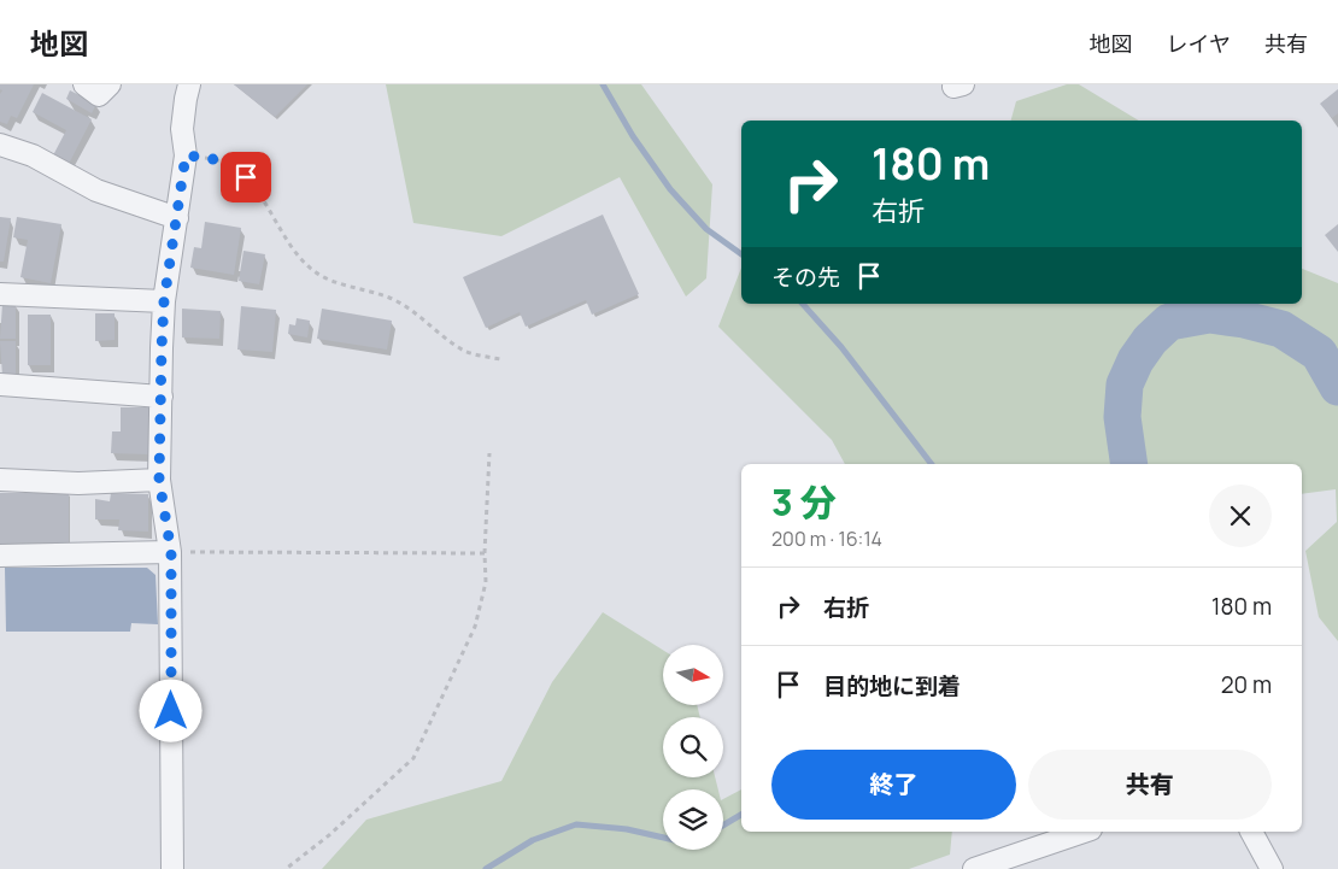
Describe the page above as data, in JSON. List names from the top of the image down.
{
  "north": "right",
  "page": {
    "header": "地図",
    "nav": ["地図", "レイヤ", "共有"],
    "turn": ["180 m", "右折"],
    "then": "その先",
    "heading": ["3 分", "200 m · 16:14"],
    "list": [
      {
        "name": "右折",
        "value": "180 m"
      },
      {
        "name": "目的地に到着",
        "value": "20 m"
      }
    ],
    "buttons": ["終了", "共有"]
  }
}
